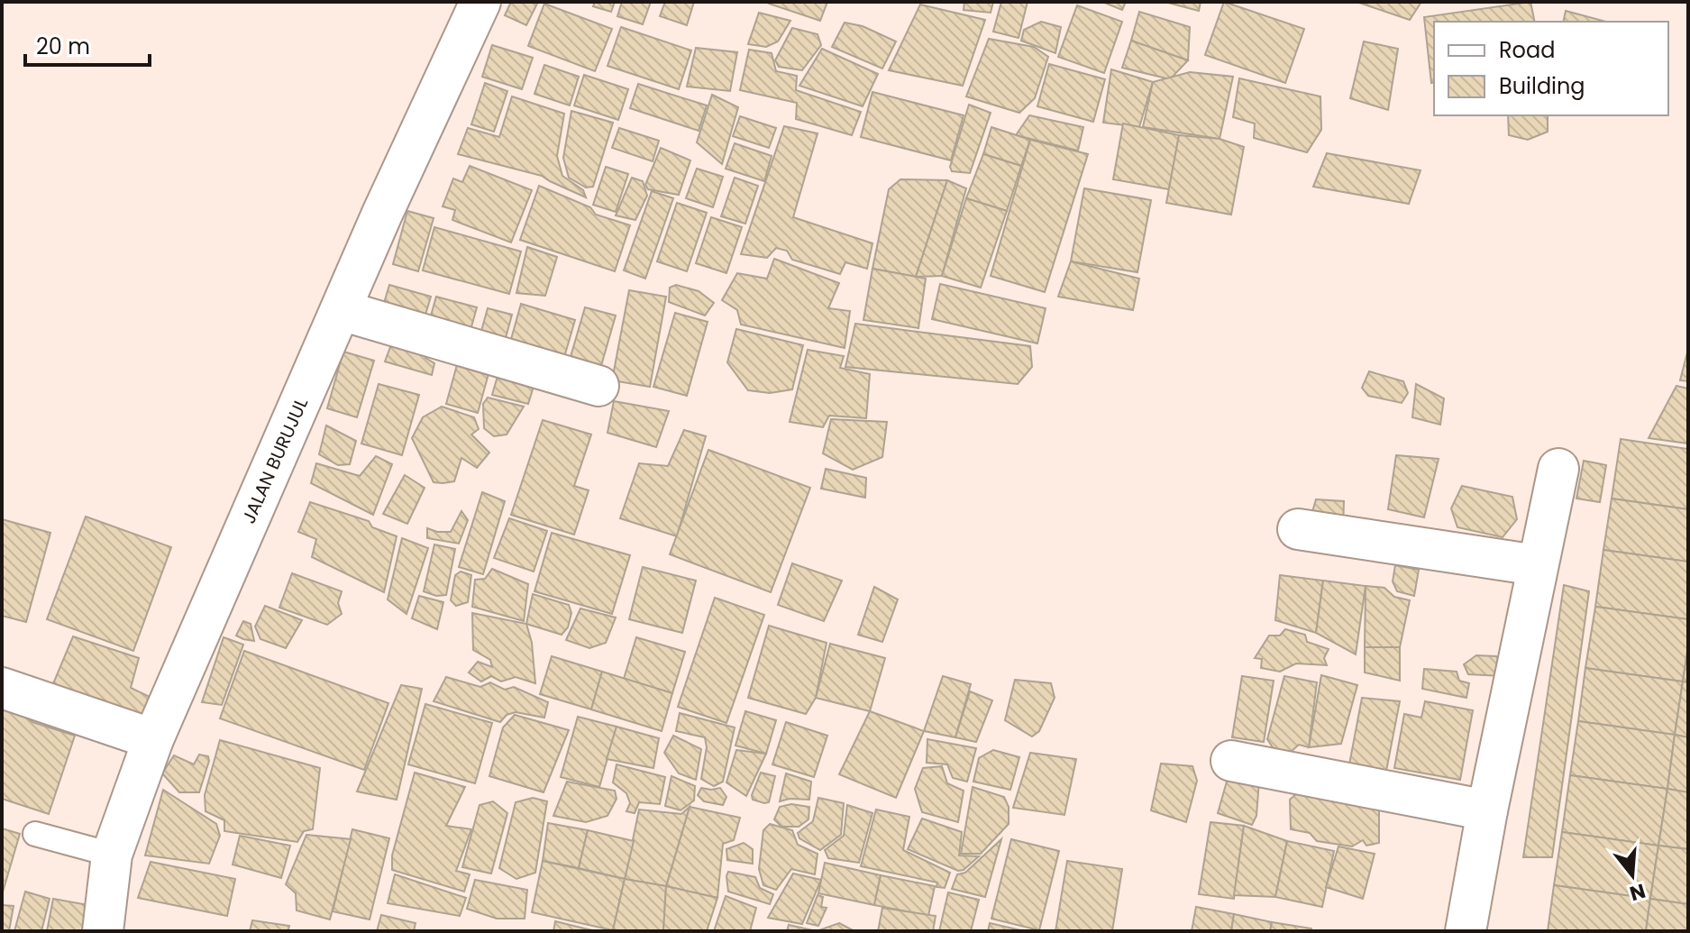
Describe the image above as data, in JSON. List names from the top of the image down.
{
  "streets": {
    "street": ["JALAN BURUJUL"]
  },
  "legend": ["Road", "Building"],
  "scale_bar": "20 m",
  "north": "bottom"
}
